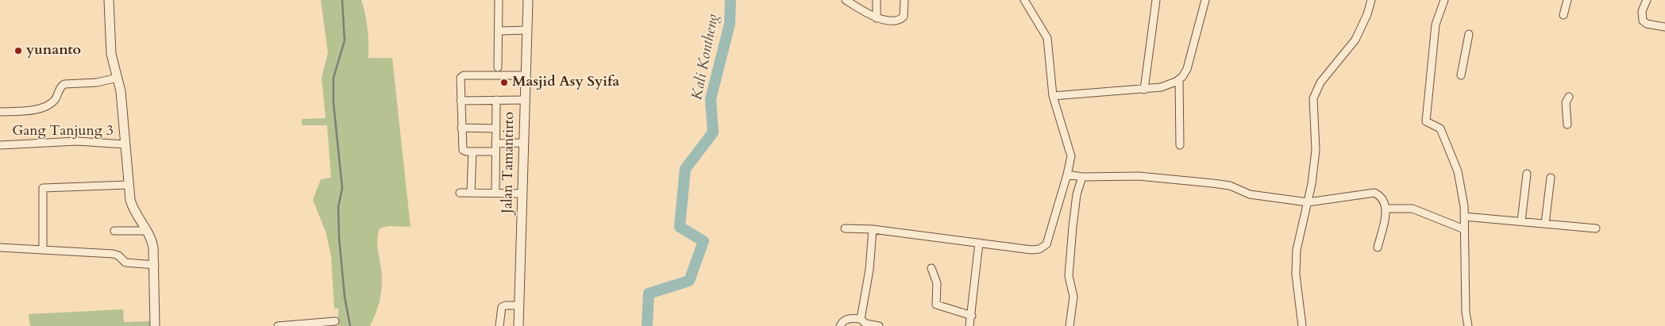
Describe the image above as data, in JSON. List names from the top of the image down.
{
  "streets": {
    "street": ["Gang Tanjung 3", "Jalan Tamantirto"]
  },
  "water": ["Kali Kontheng"],
  "places": ["yunanto", "Masjid Asy Syifa"]
}
